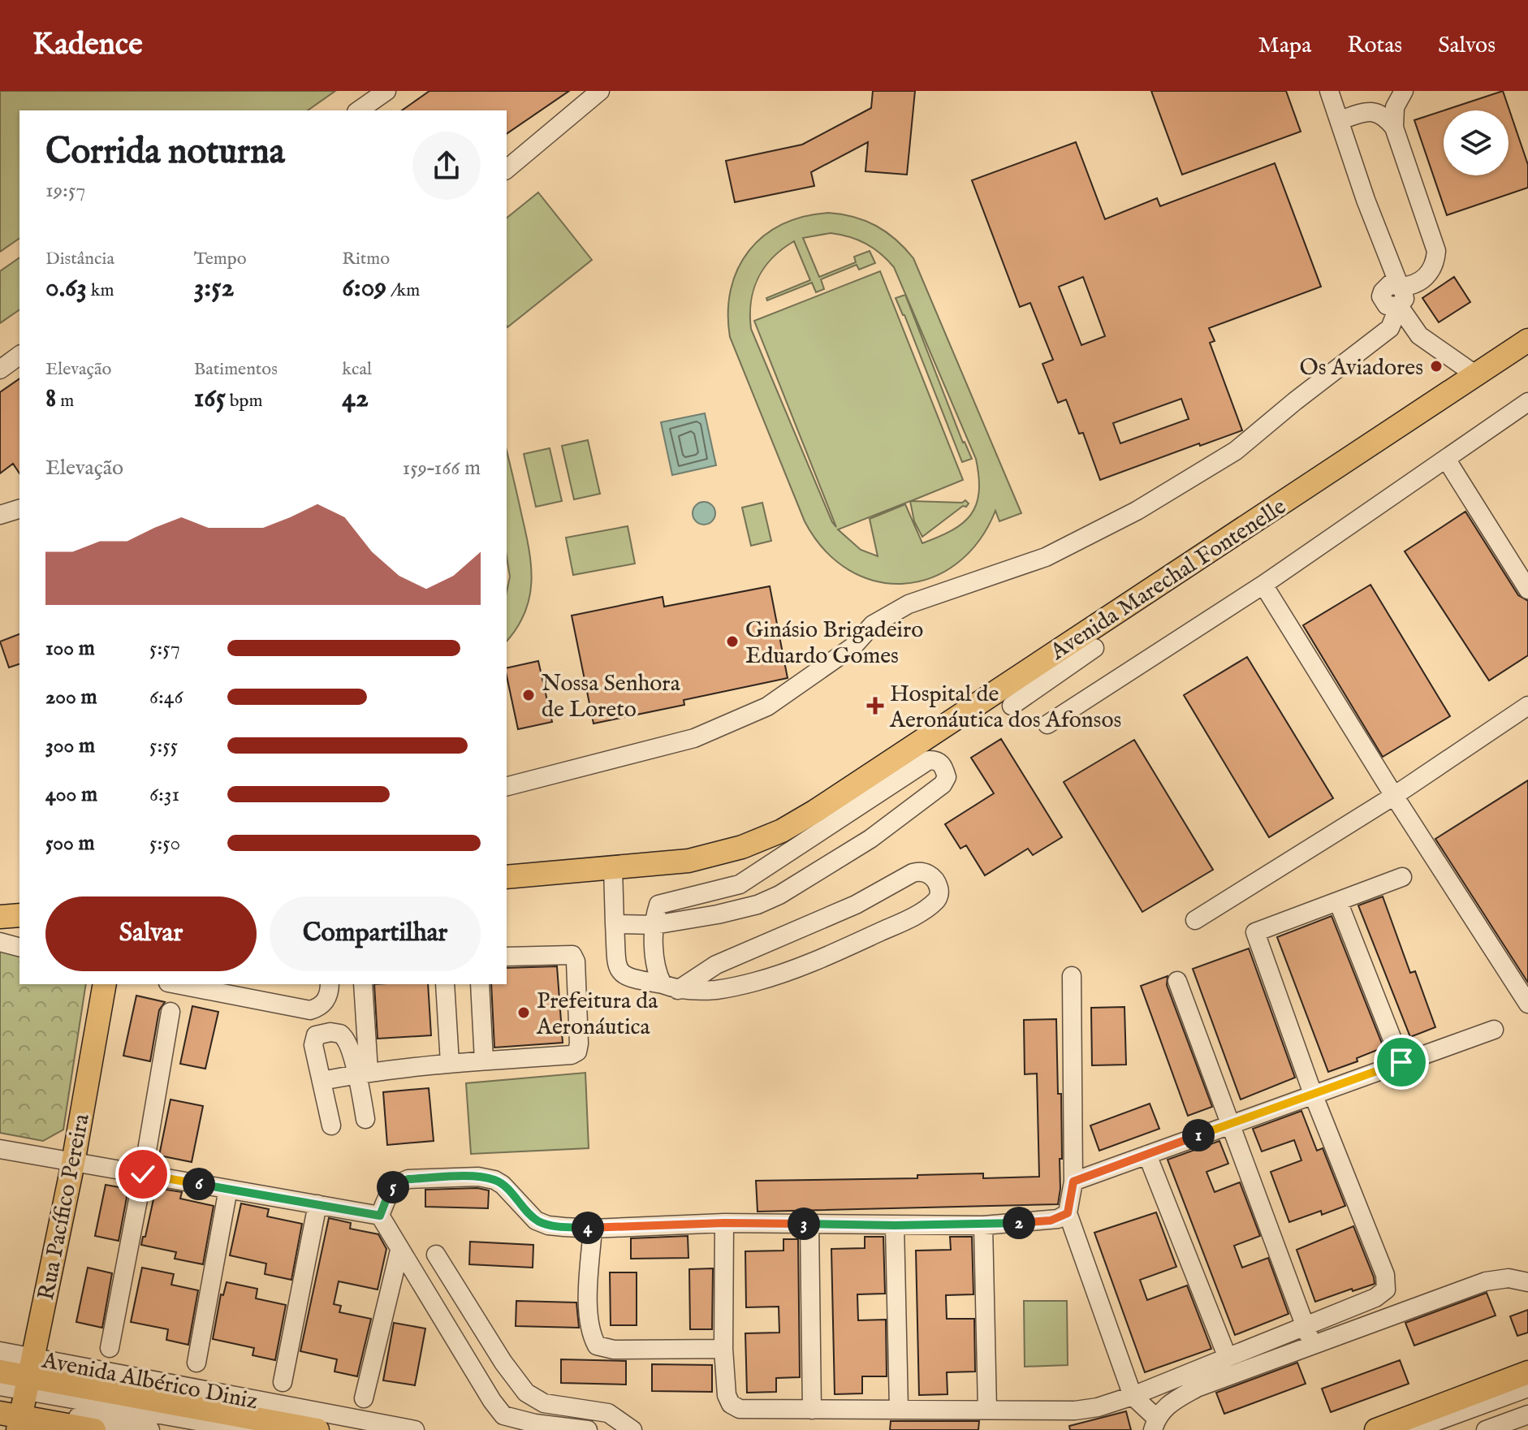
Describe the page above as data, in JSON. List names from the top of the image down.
{
  "streets": {
    "main road": ["Avenida Marechal Fontenelle", "Rua Pacífico Pereira", "Avenida Albérico Diniz"]
  },
  "crossings": [
    ["Rua Pacífico Pereira", "Avenida Albérico Diniz"]
  ],
  "places": {
    "other": [
      "Os Aviadores",
      "Ginásio Brigadeiro Eduardo Gomes",
      "Nossa Senhora de Loreto",
      "Prefeitura da Aeronáutica"
    ],
    "health": ["Hospital de Aeronáutica dos Afonsos"]
  },
  "page": {
    "header": "Kadence",
    "nav": ["Mapa", "Rotas", "Salvos"],
    "heading": ["Corrida noturna", "19:57"],
    "stats": [
      ["Distância", "0.63 km"],
      ["Tempo", "3:52"],
      ["Ritmo", "6:09 /km"],
      ["Elevação", "8 m"],
      ["Batimentos", "165 bpm"],
      ["kcal", "42"]
    ],
    "chart": ["Elevação", "159–166 m"],
    "list": [
      {
        "name": "100 m",
        "note": "5:57"
      },
      {
        "name": "200 m",
        "note": "6:46"
      },
      {
        "name": "300 m",
        "note": "5:55"
      },
      {
        "name": "400 m",
        "note": "6:31"
      },
      {
        "name": "500 m",
        "note": "5:50"
      }
    ],
    "buttons": ["Salvar", "Compartilhar"],
    "pins": [
      "1",
      "6",
      "5",
      "2",
      "3",
      "4"
    ]
  }
}
